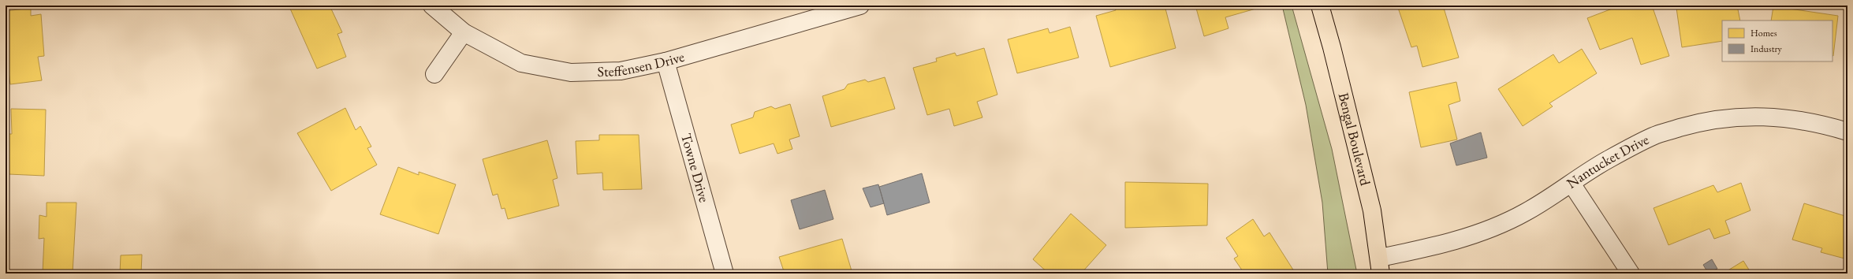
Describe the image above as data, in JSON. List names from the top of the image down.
{
  "streets": {
    "main road": ["Bengal Boulevard"],
    "street": ["Steffensen Drive", "Nantucket Drive", "Towne Drive"]
  },
  "crossings": [
    ["Steffensen Drive", "Towne Drive"],
    ["Bengal Boulevard", "Nantucket Drive"]
  ],
  "legend": ["Homes", "Industry"]
}
